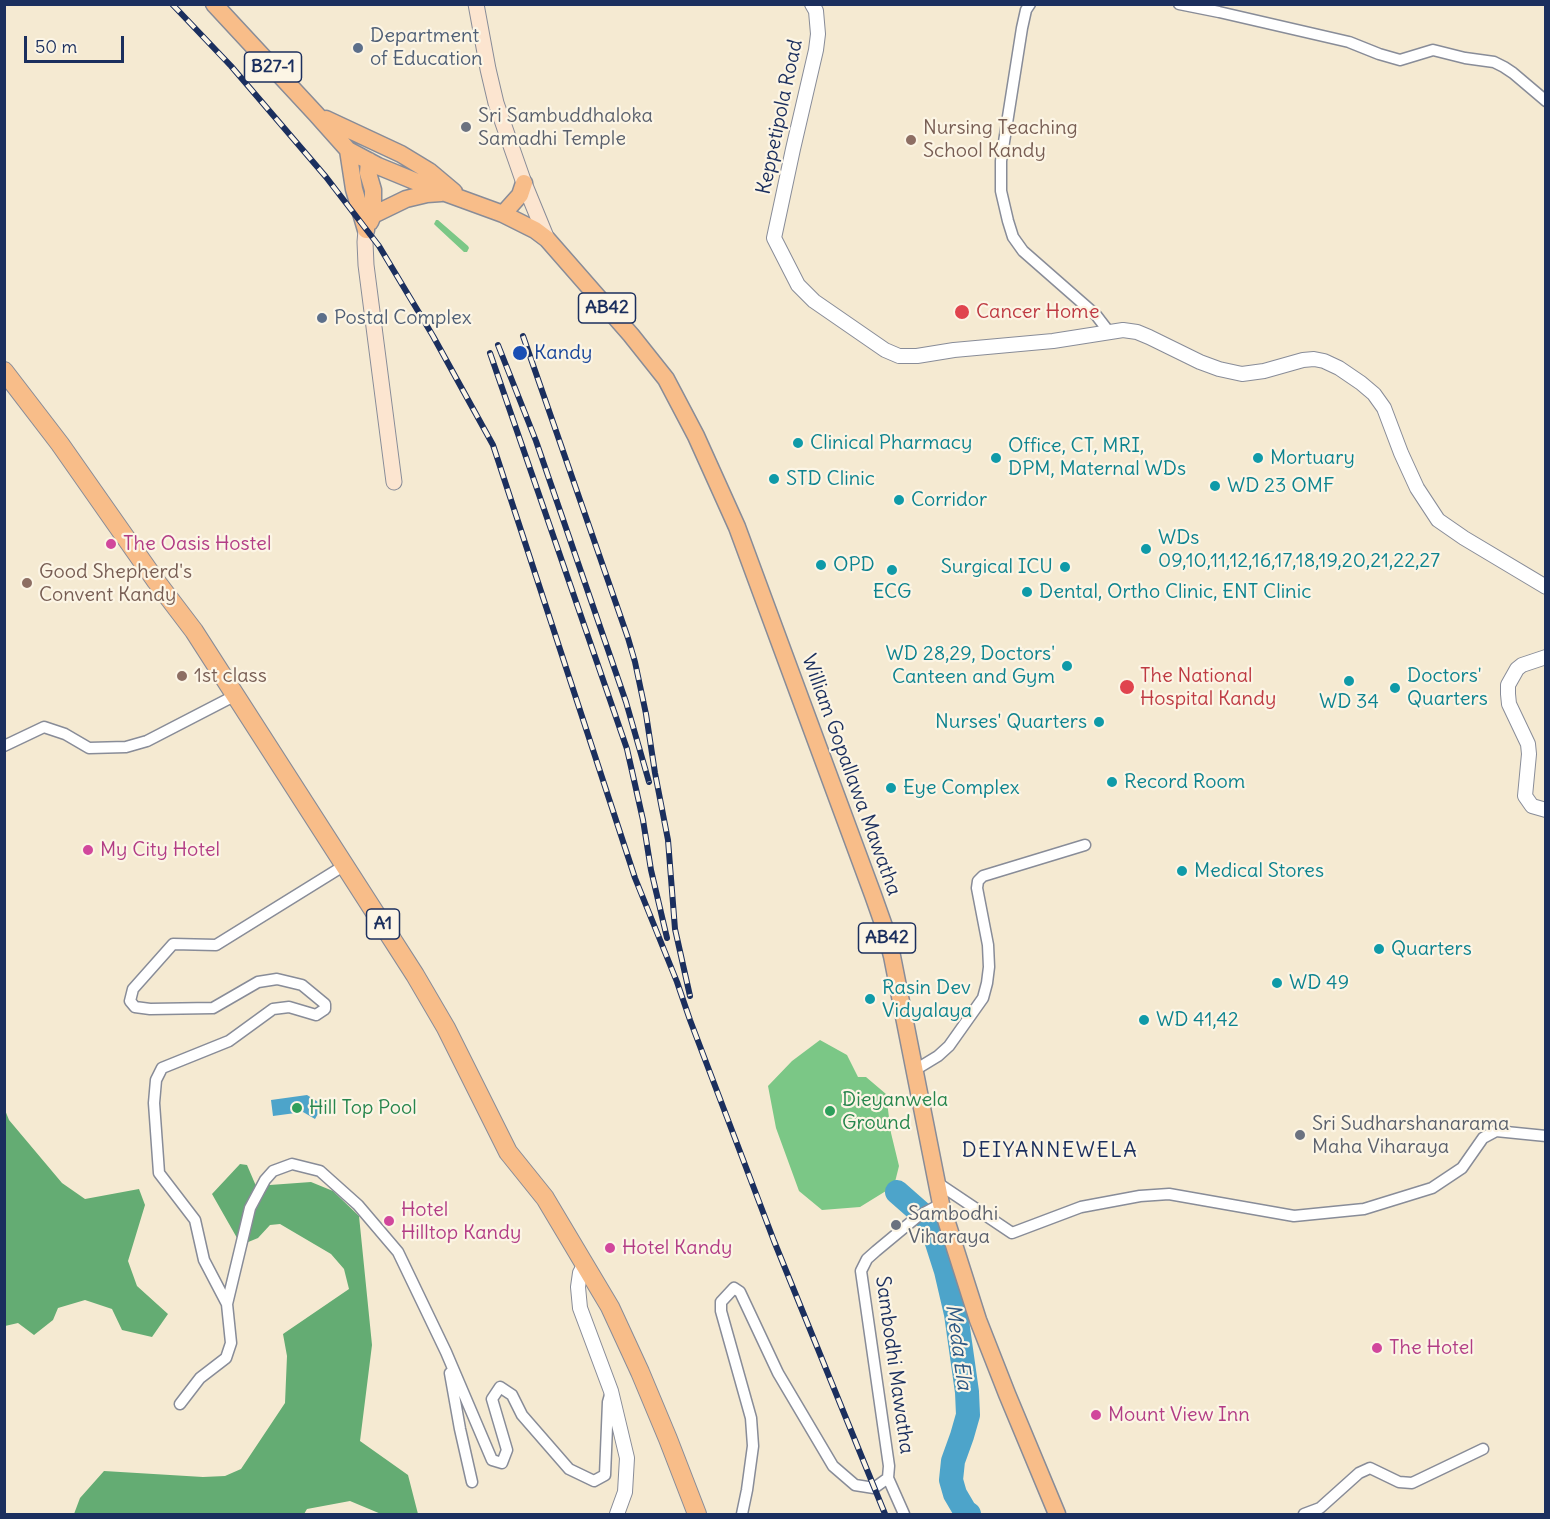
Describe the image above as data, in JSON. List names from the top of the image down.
{
  "streets": {
    "highway": ["A1"],
    "main road": ["B27-1", "AB42", "William Gopallawa Mawatha"],
    "street": ["Keppetipola Road", "Sambodhi Mawatha"]
  },
  "crossings": [
    ["B27-1", "William Gopallawa Mawatha"],
    ["William Gopallawa Mawatha", "Sambodhi Mawatha"]
  ],
  "districts": ["DEIYANNEWELA"],
  "water": ["Meda Ela"],
  "places": [
    "Department of Education",
    "Sri Sambuddhaloka Samadhi Temple",
    "Nursing Teaching School Kandy",
    "Cancer Home",
    "Postal Complex",
    "Kandy",
    "Clinical Pharmacy",
    "Office, CT, MRI, DPM, Maternal WDs",
    "Mortuary",
    "STD Clinic",
    "WD 23 OMF",
    "Corridor",
    "The Oasis Hostel",
    "WDs 09,10,11,12,16,17,18,19,20,21,22,27",
    "OPD",
    "Surgical ICU",
    "ECG",
    "Good Shepherd's Convent Kandy",
    "Dental, Ortho Clinic, ENT Clinic",
    "WD 28,29, Doctors' Canteen and Gym",
    "1st class",
    "WD 34",
    "The National Hospital Kandy",
    "Doctors' Quarters",
    "Nurses' Quarters",
    "Record Room",
    "Eye Complex",
    "My City Hotel",
    "Medical Stores",
    "Quarters",
    "WD 49",
    "Rasin Dev Vidyalaya",
    "WD 41,42",
    "Hill Top Pool",
    "Dieyanwela Ground",
    "Sri Sudharshanarama Maha Viharaya",
    "Hotel Hilltop Kandy",
    "Sambodhi Viharaya",
    "Hotel Kandy",
    "The Hotel",
    "Mount View Inn"
  ],
  "scale_bar": "50 m"
}
